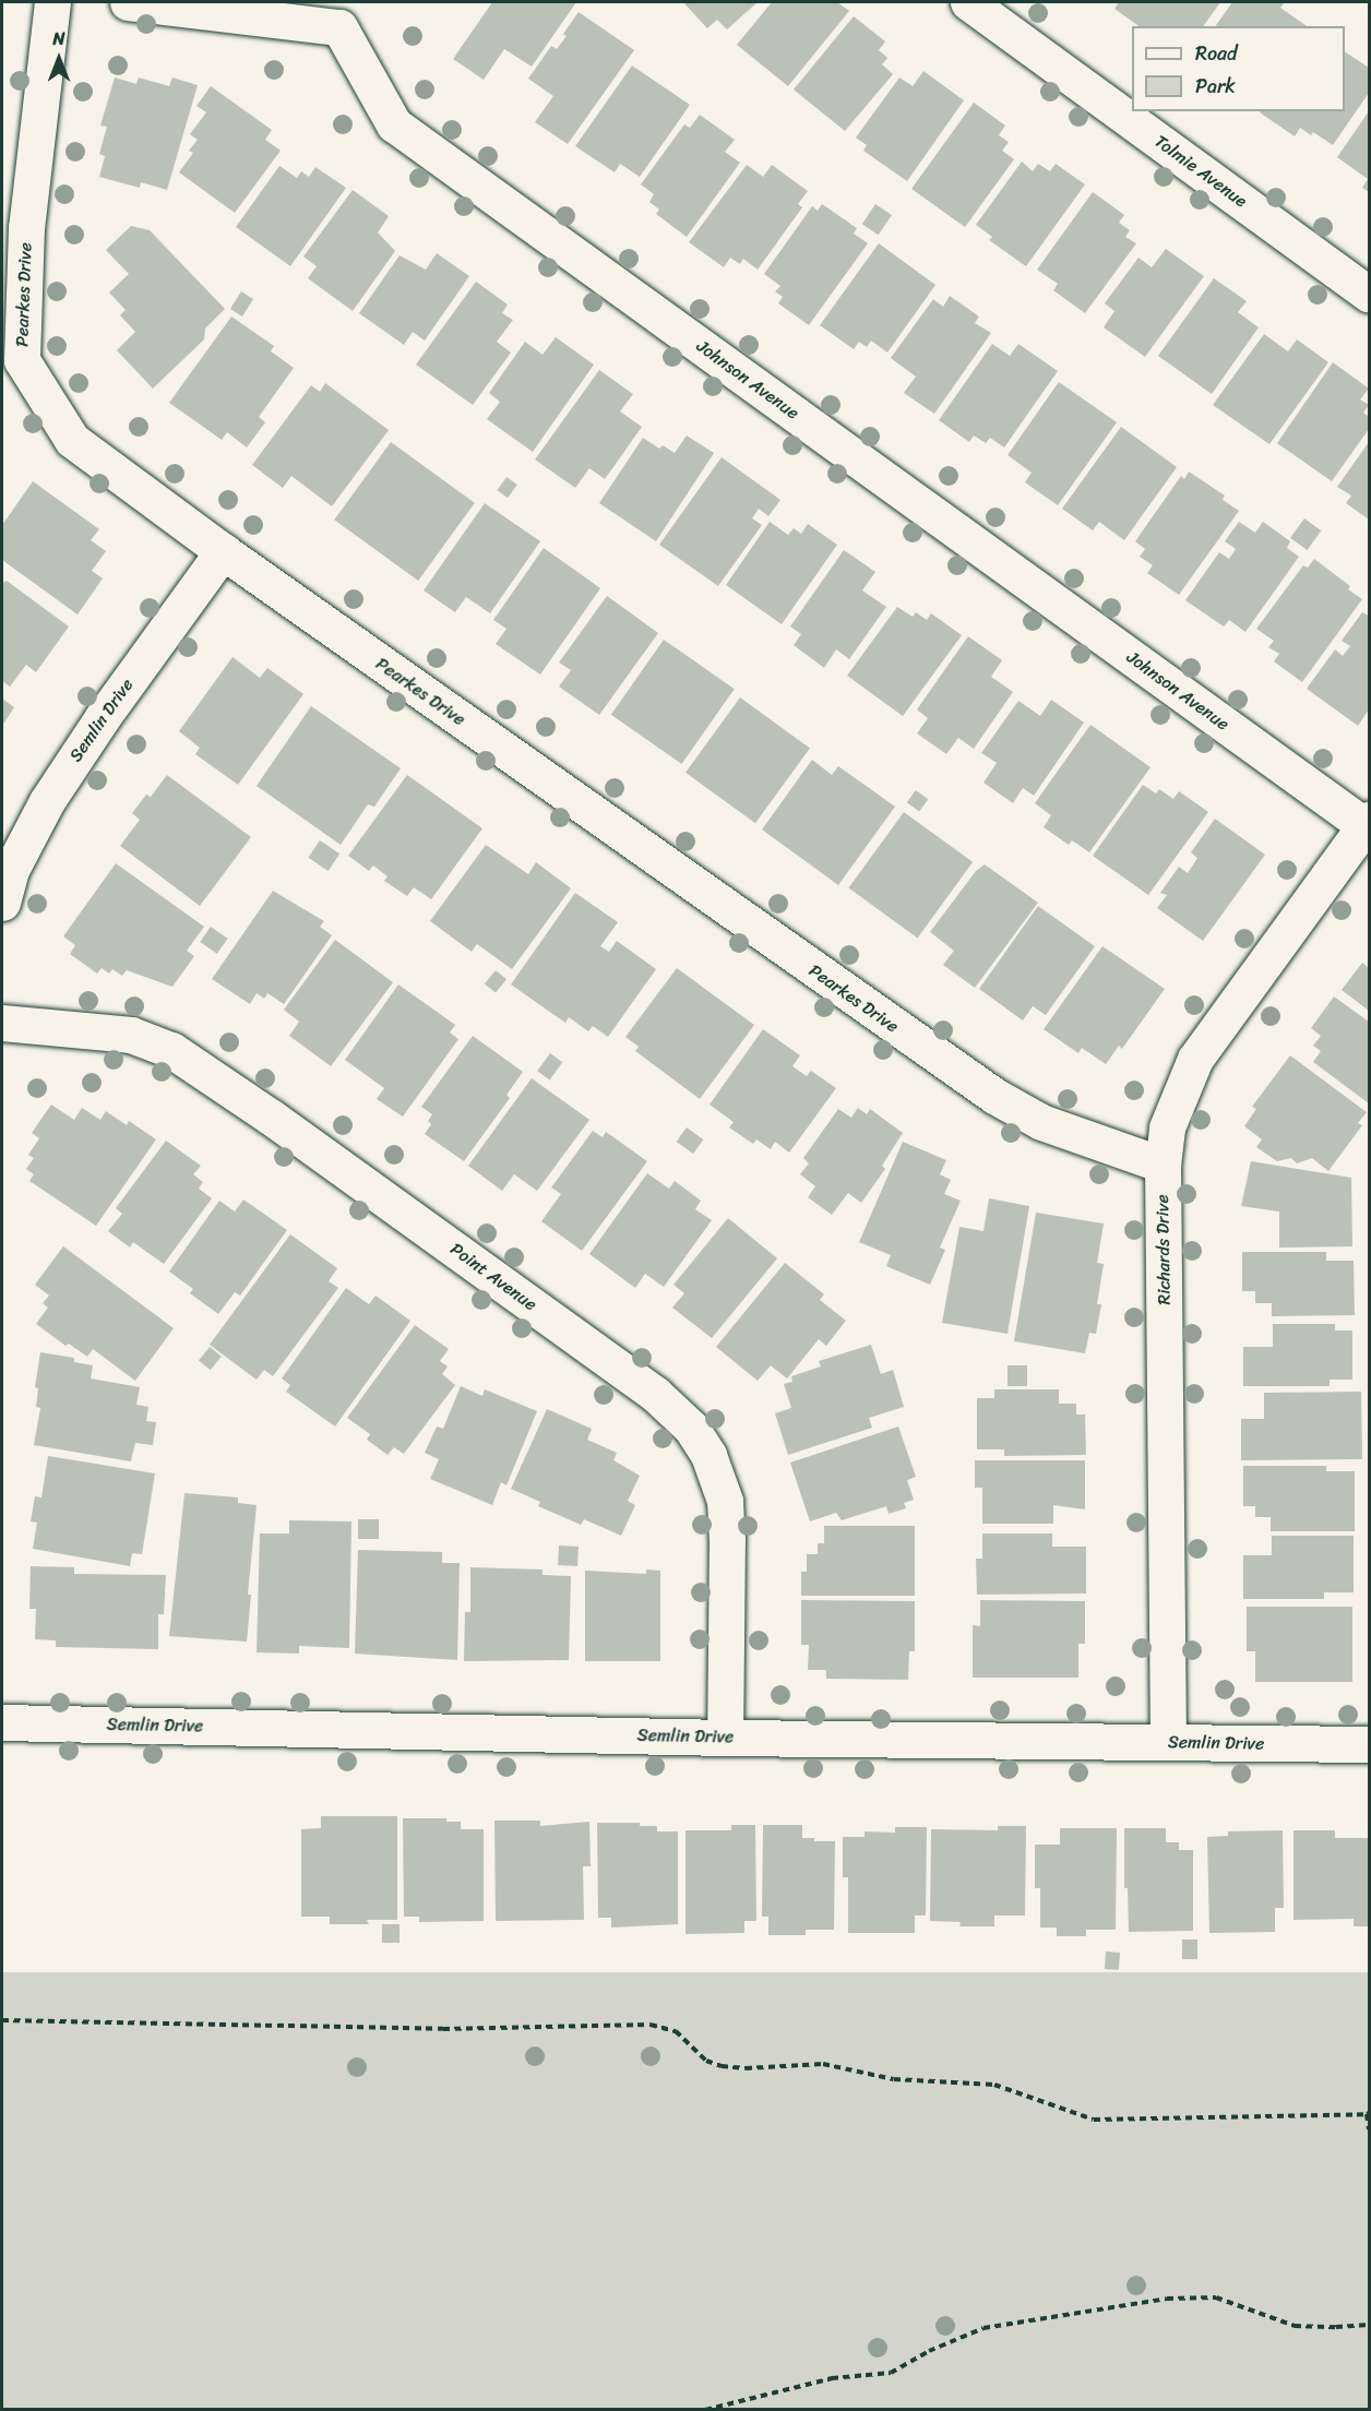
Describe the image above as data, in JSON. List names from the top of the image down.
{
  "streets": {
    "street": [
      "Tolmie Avenue",
      "Pearkes Drive",
      "Johnson Avenue",
      "Semlin Drive",
      "Richards Drive",
      "Point Avenue"
    ]
  },
  "crossings": [
    ["Pearkes Drive", "Semlin Drive"],
    ["Pearkes Drive", "Richards Drive"],
    ["Johnson Avenue", "Richards Drive"],
    ["Semlin Drive", "Richards Drive"],
    ["Semlin Drive", "Point Avenue"]
  ],
  "legend": ["Road", "Park"],
  "north": "top"
}
